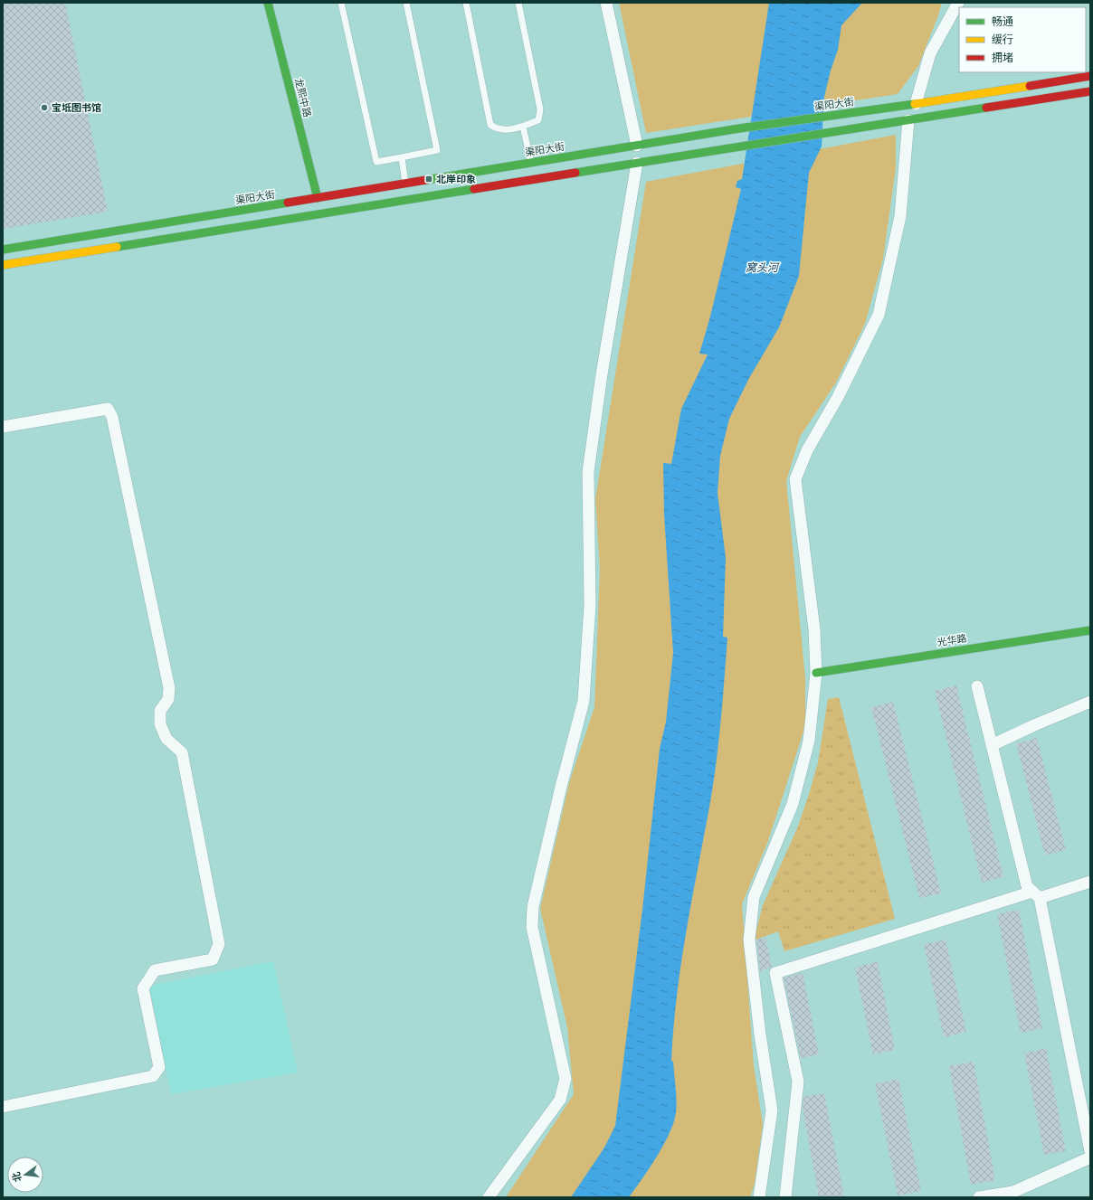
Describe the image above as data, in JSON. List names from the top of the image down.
{
  "streets": {
    "main road": ["龙熙中路", "渠阳大街", "光华路"]
  },
  "crossings": [
    ["龙熙中路", "渠阳大街"]
  ],
  "water": ["窝头河"],
  "places": {
    "other": ["宝坻图书馆"],
    "transit": ["北岸印象"]
  },
  "legend": ["畅通", "缓行", "拥堵"],
  "north": "left"
}
